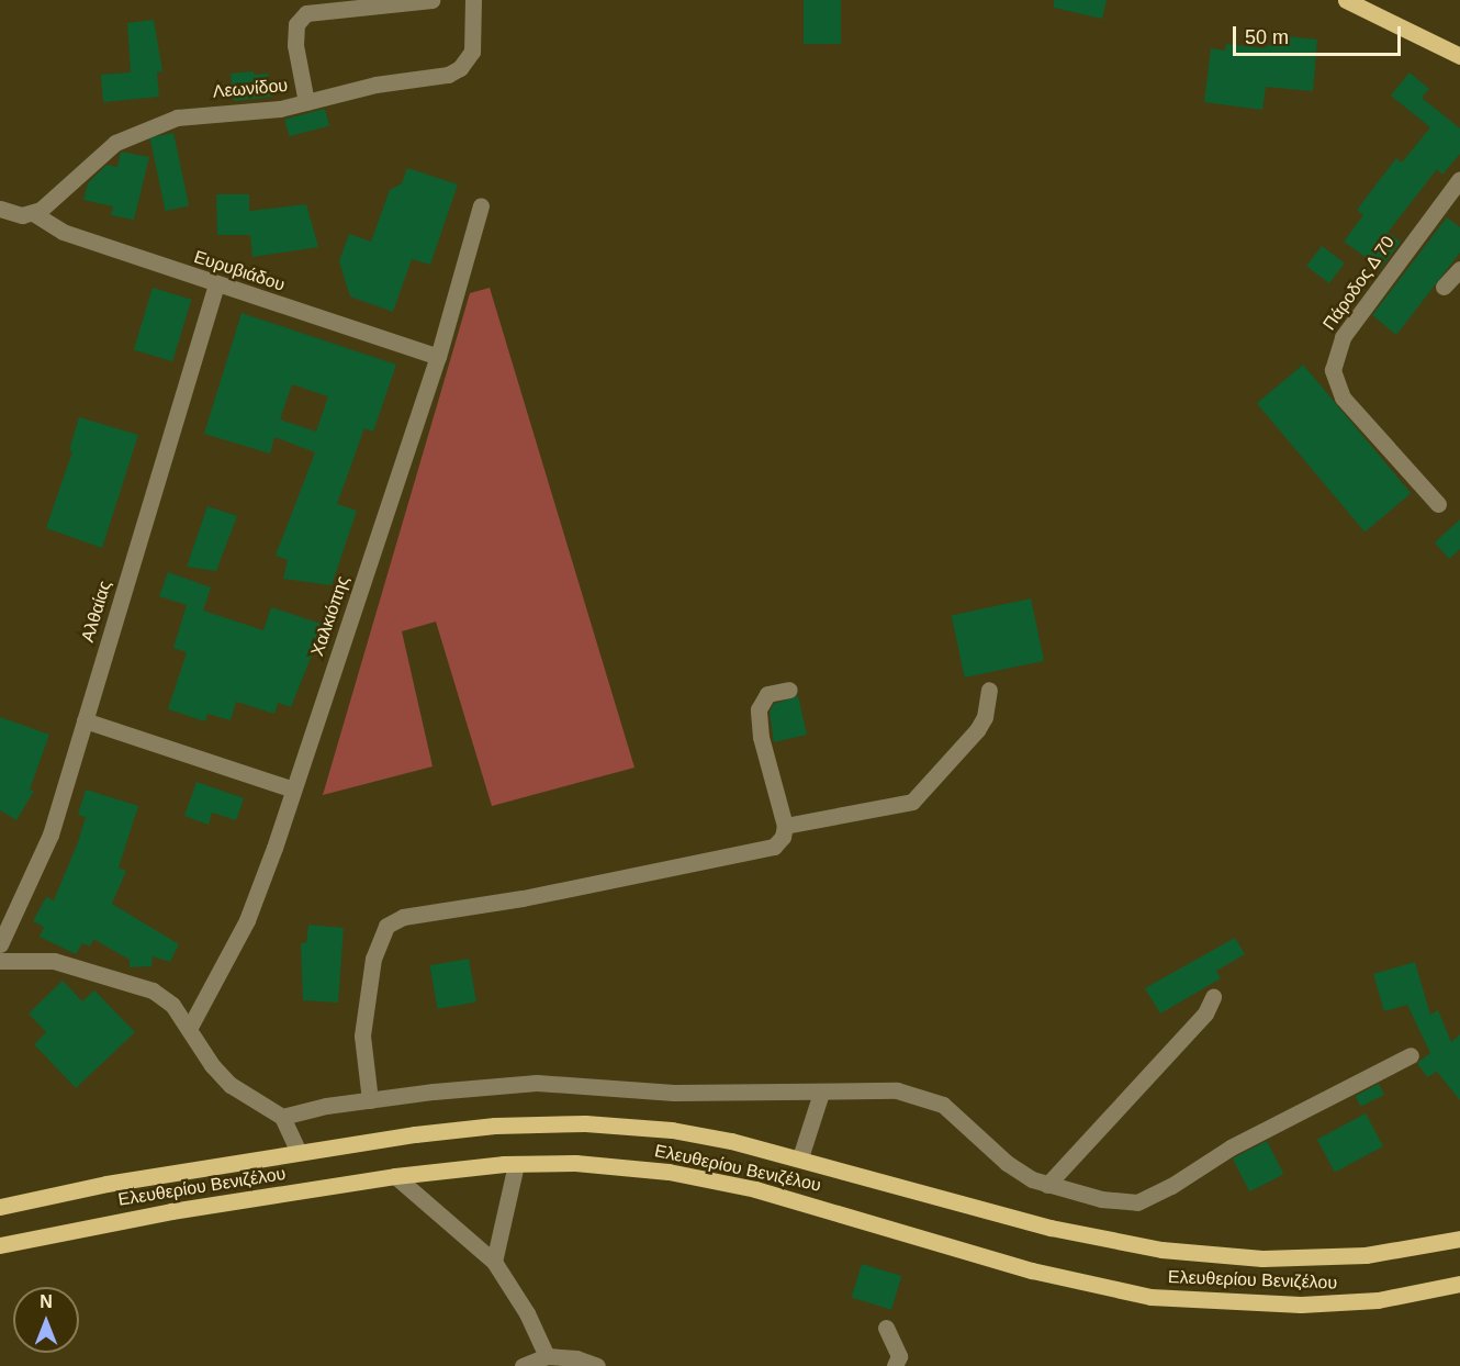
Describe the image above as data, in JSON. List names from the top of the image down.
{
  "streets": {
    "main road": ["Ελευθερίου Βενιζέλου"],
    "street": [
      "Λεωνίδου",
      "Ευρυβιάδου",
      "Πάροδος Δ 70",
      "Αλθαίας",
      "Χαλκιόπης"
    ]
  },
  "crossings": [
    ["Λεωνίδου", "Ευρυβιάδου"],
    ["Ευρυβιάδου", "Αλθαίας"],
    ["Ευρυβιάδου", "Χαλκιόπης"]
  ],
  "scale_bar": "50 m",
  "north": "top"
}
